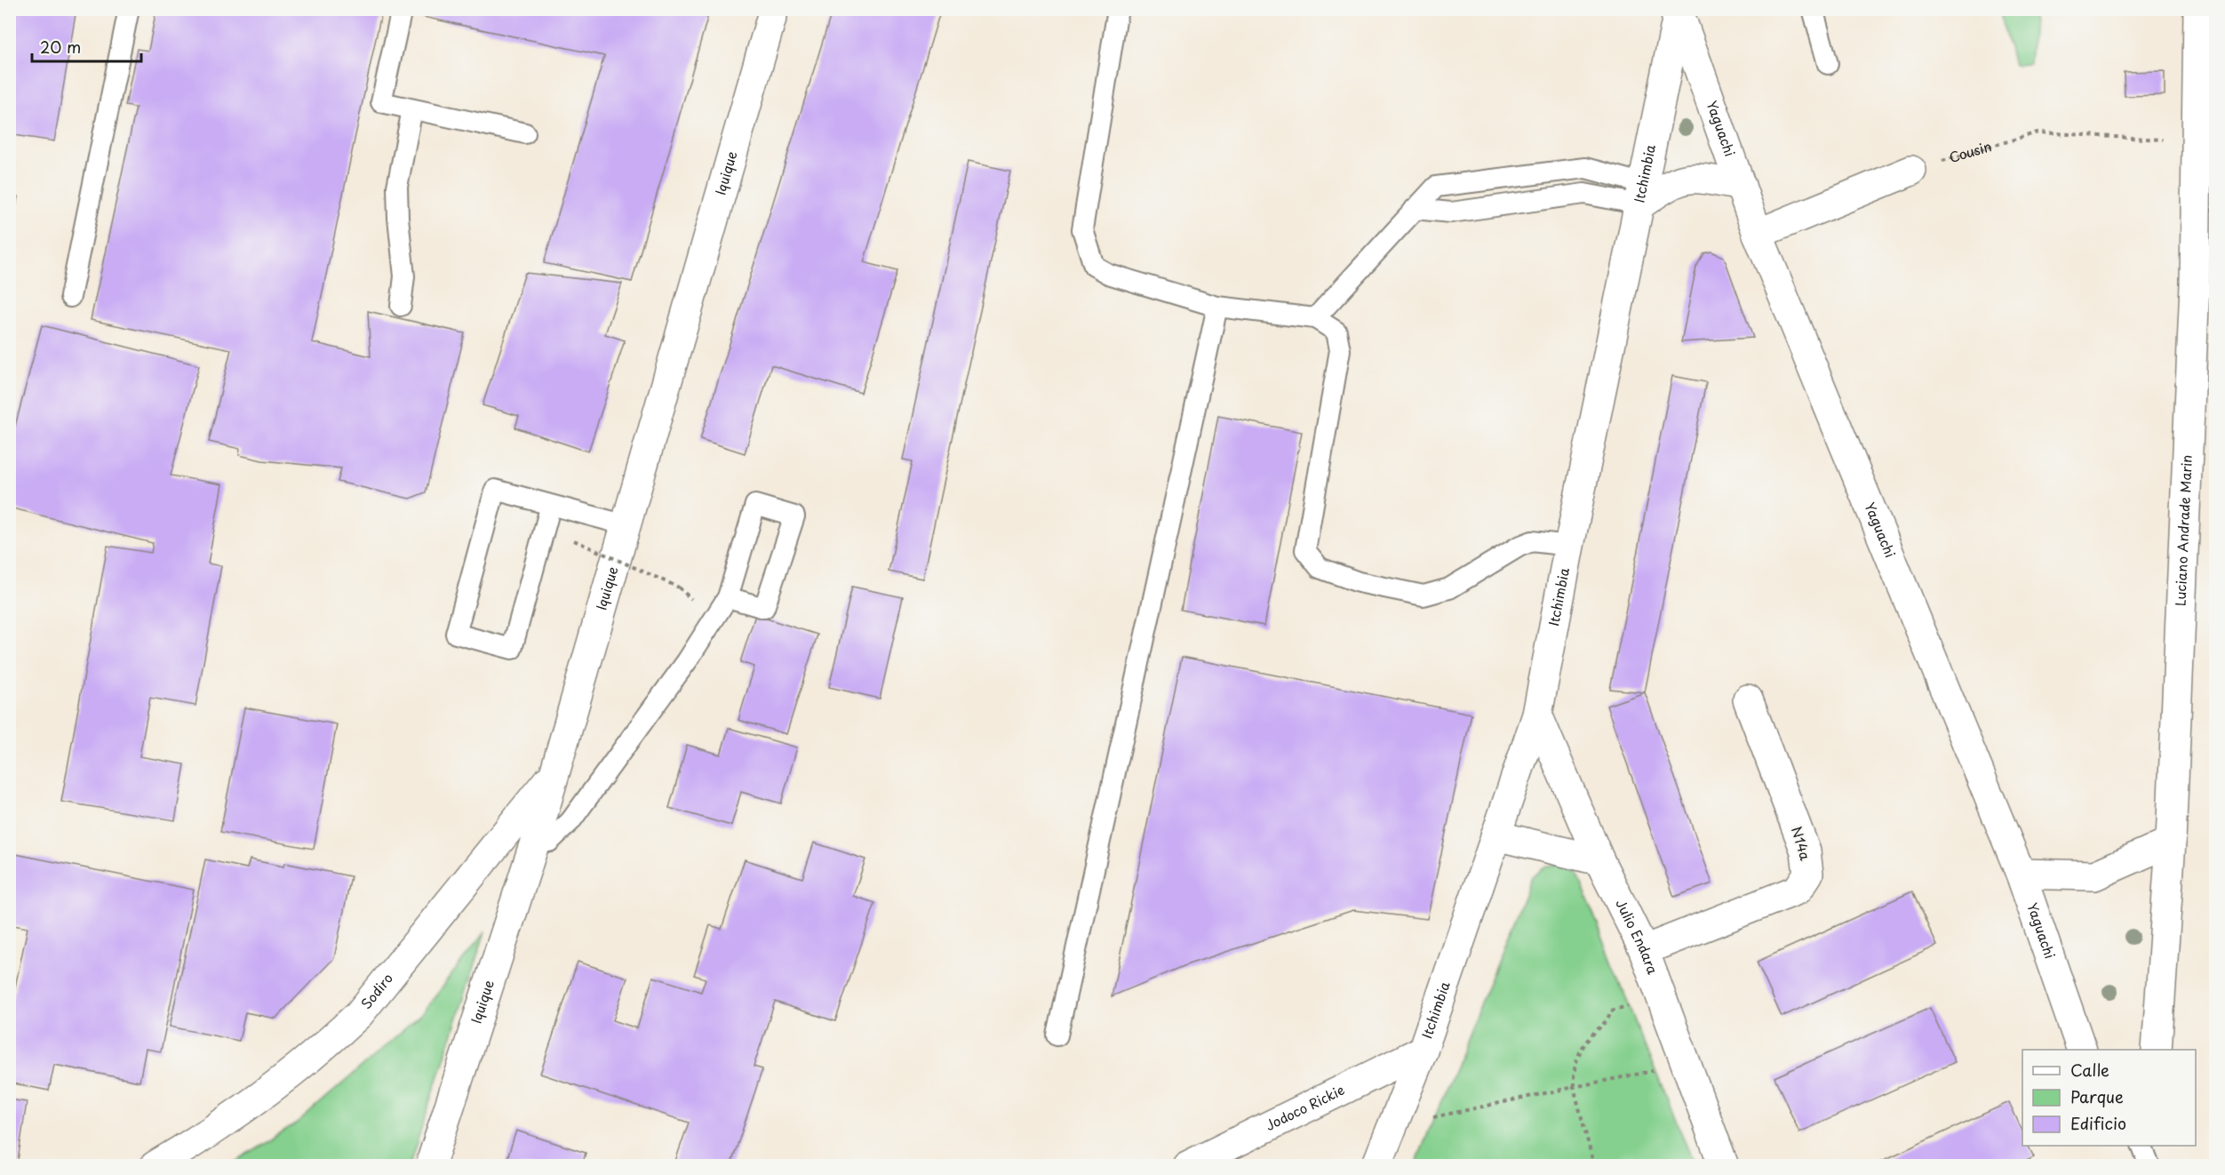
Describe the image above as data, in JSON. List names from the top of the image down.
{
  "streets": {
    "street": [
      "Yaguachi",
      "Iquique",
      "Itchimbia",
      "Luciano Andrade Marin",
      "N14a",
      "Julio Endara",
      "Sodiro",
      "Jodoco Rickie"
    ],
    "path": ["Cousin"]
  },
  "crossings": [
    ["Yaguachi", "Itchimbia"],
    ["Cousin", "Luciano Andrade Marin"],
    ["Iquique", "Sodiro"],
    ["Itchimbia", "Julio Endara"],
    ["Itchimbia", "Jodoco Rickie"],
    ["N14a", "Julio Endara"]
  ],
  "legend": ["Calle", "Parque", "Edificio"],
  "scale_bar": "20 m"
}
